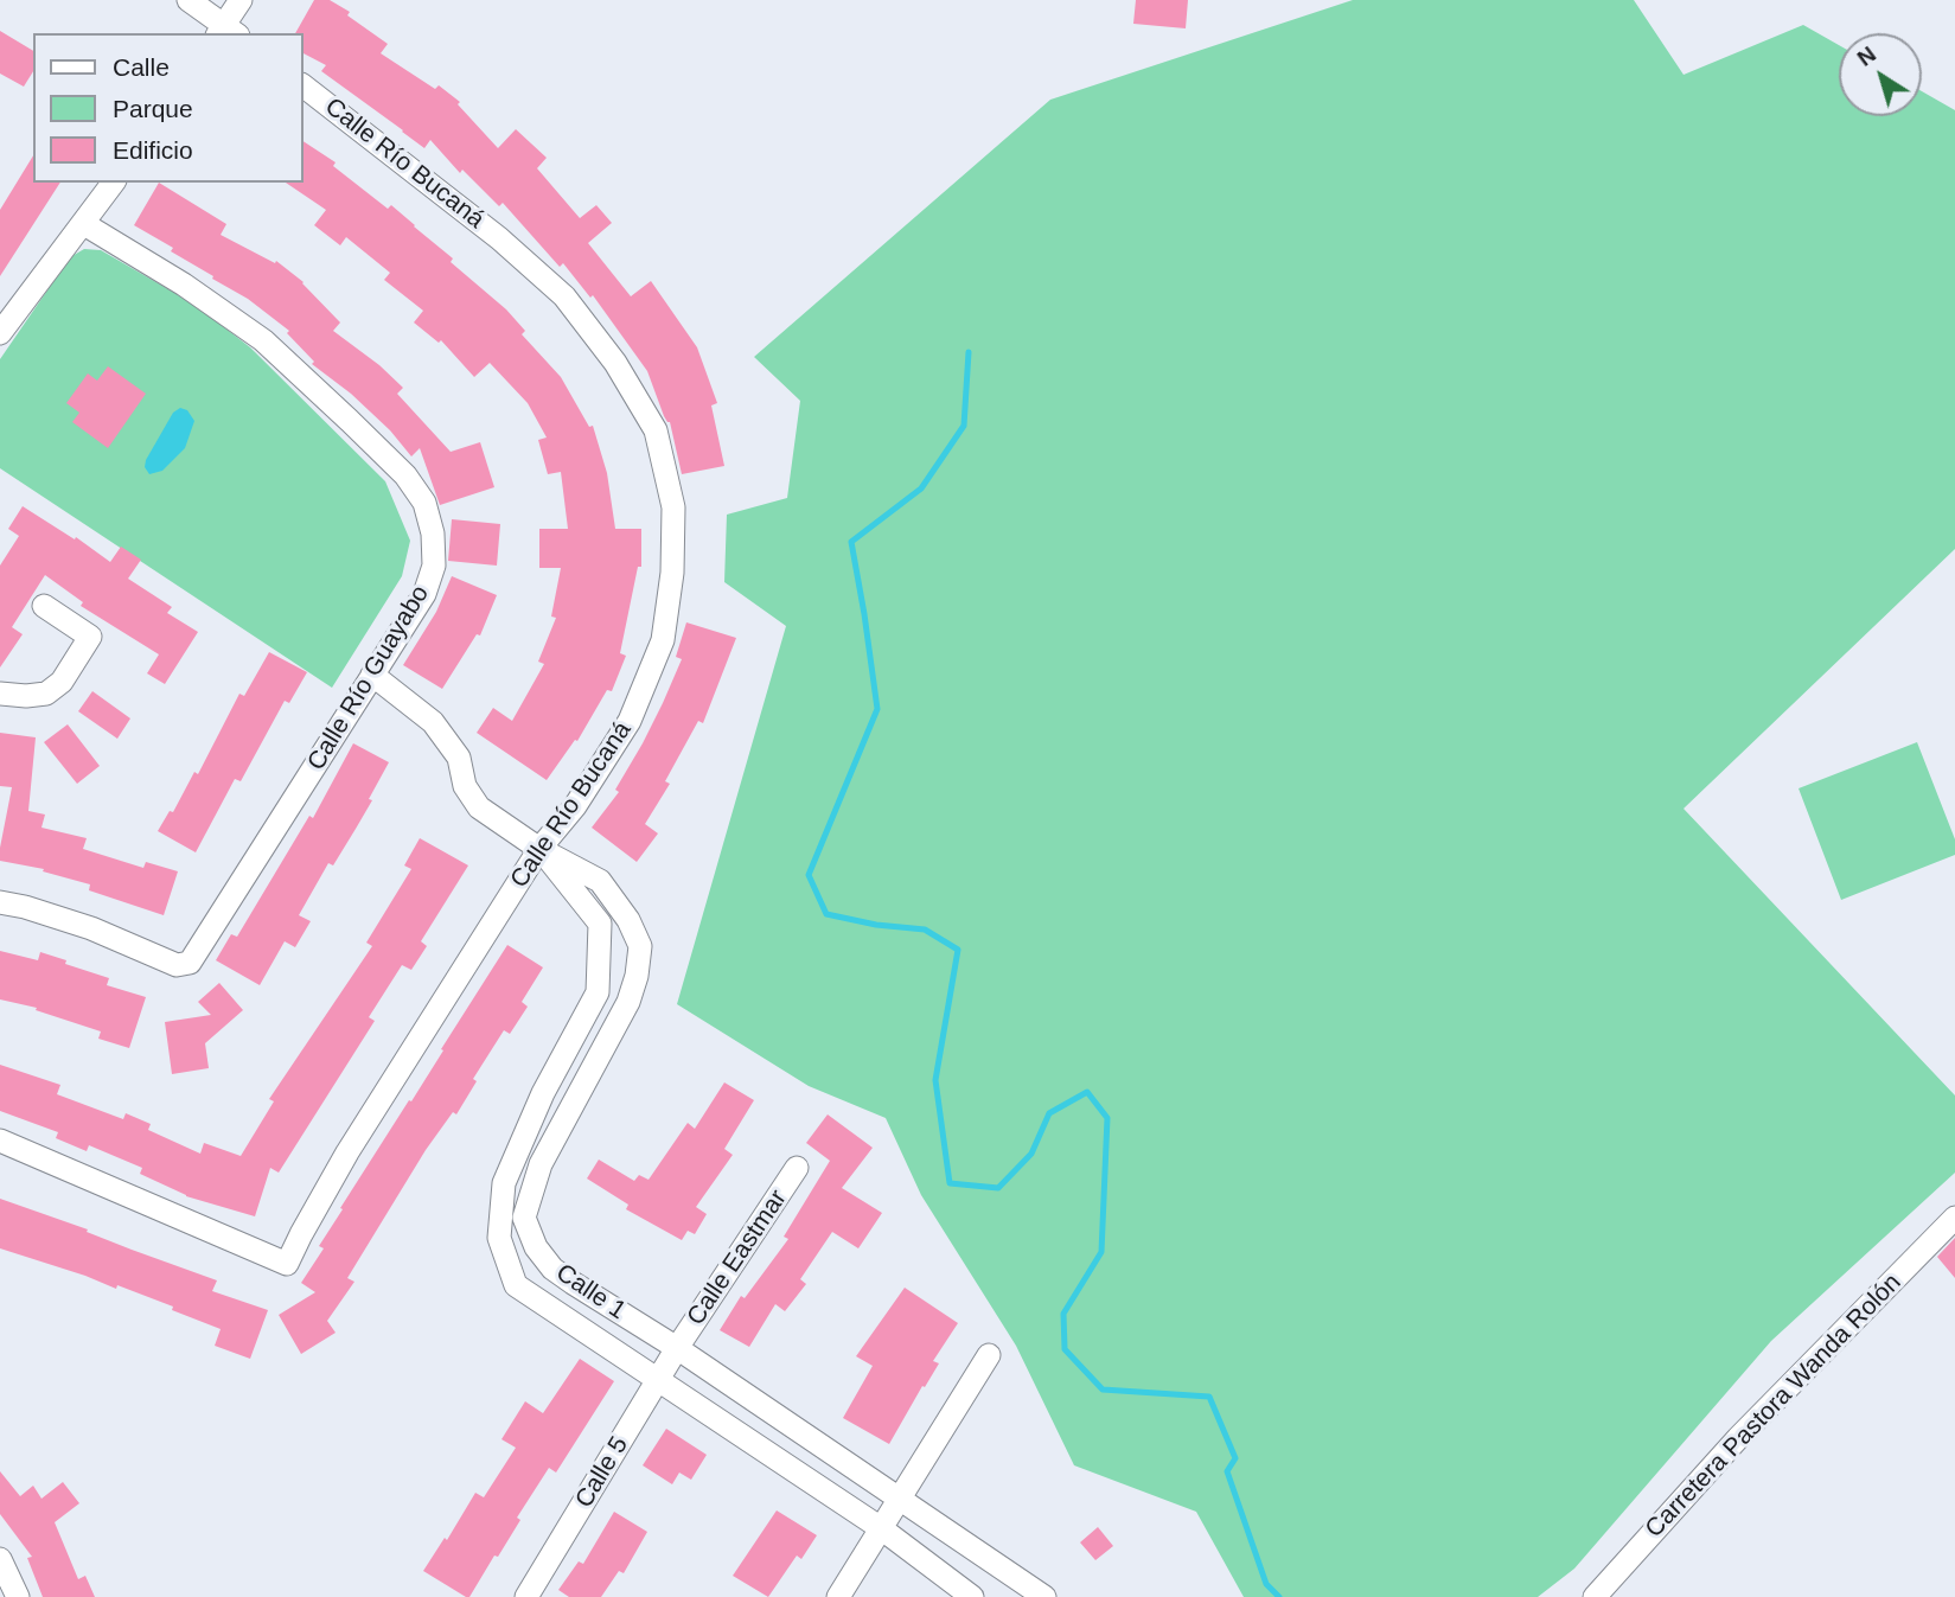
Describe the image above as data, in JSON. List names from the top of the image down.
{
  "streets": {
    "street": [
      "Calle Río Bucaná",
      "Calle Río Guayabo",
      "Calle Eastmar",
      "Calle 1",
      "Carretera Pastora Wanda Rolón",
      "Calle 5"
    ]
  },
  "crossings": [
    ["Calle Río Bucaná", "Calle 1"],
    ["Calle Río Guayabo", "Calle 1"],
    ["Calle Eastmar", "Calle 1"],
    ["Calle Eastmar", "Calle 5"],
    ["Calle 1", "Calle 5"]
  ],
  "legend": ["Calle", "Parque", "Edificio"],
  "north": "top left"
}
